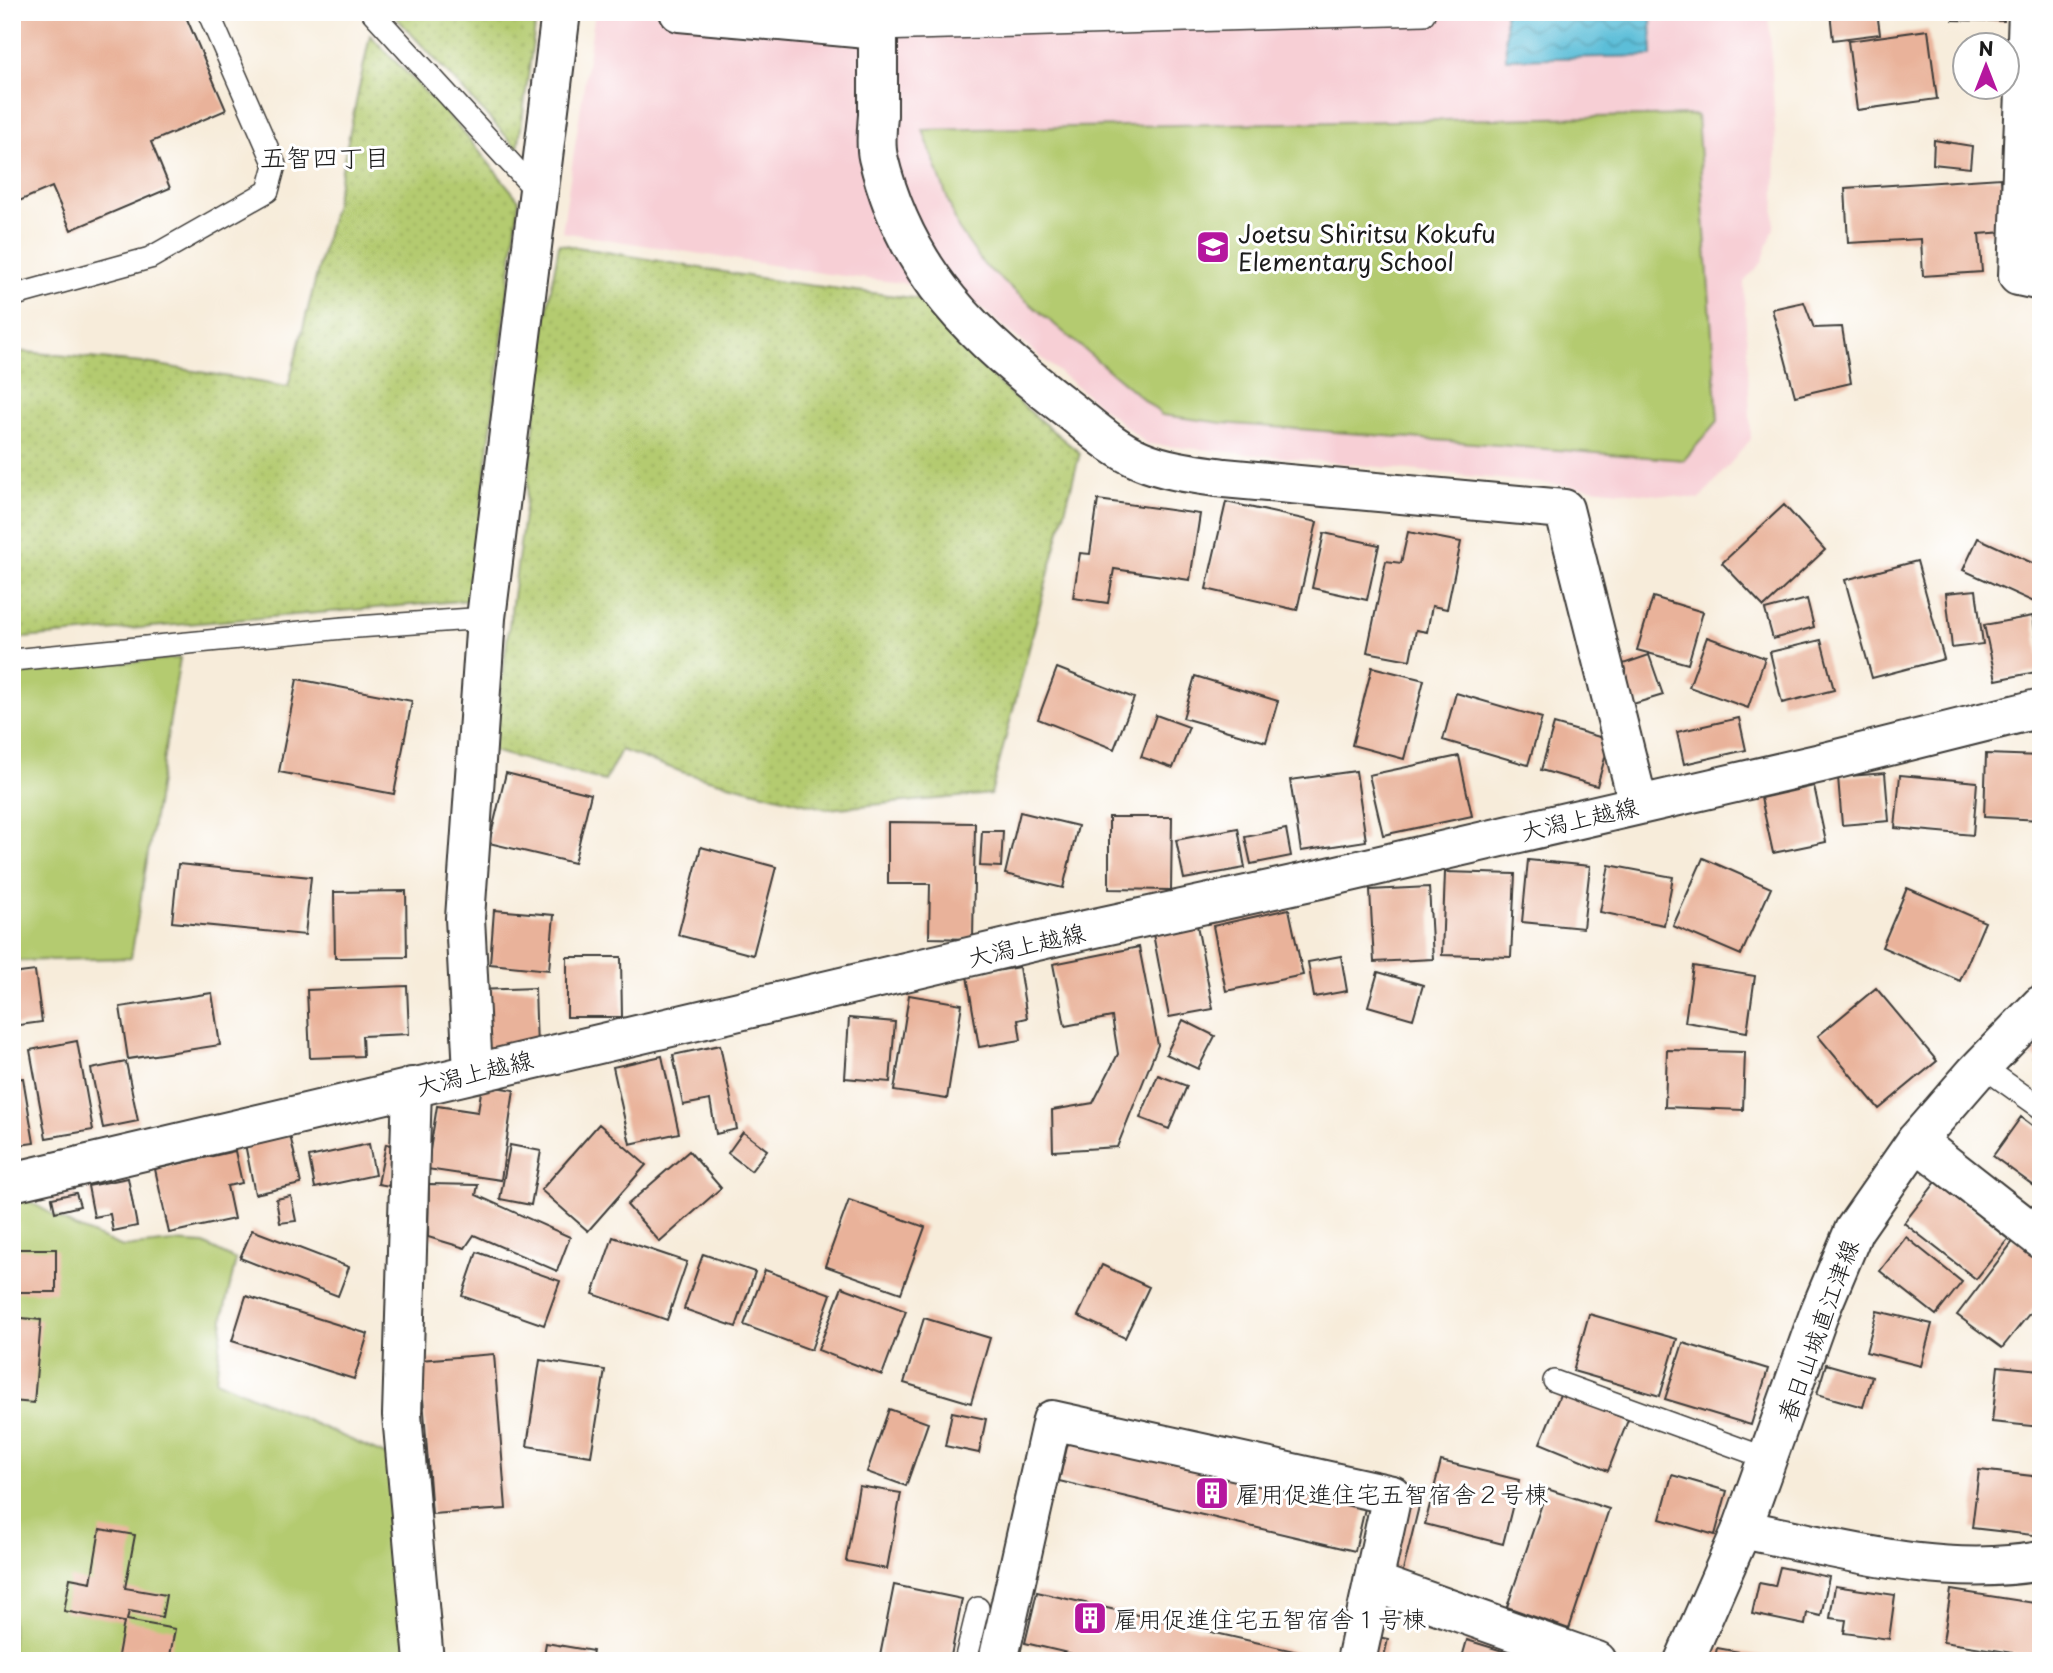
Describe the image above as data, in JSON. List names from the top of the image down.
{
  "streets": {
    "street": ["大潟上越線", "春日山城直江津線"]
  },
  "districts": ["五智四丁目"],
  "places": {
    "school or university": ["Joetsu Shiritsu Kokufu Elementary School"],
    "building": ["雇用促進住宅五智宿舎２号棟", "雇用促進住宅五智宿舎１号棟"]
  },
  "north": "top"
}
